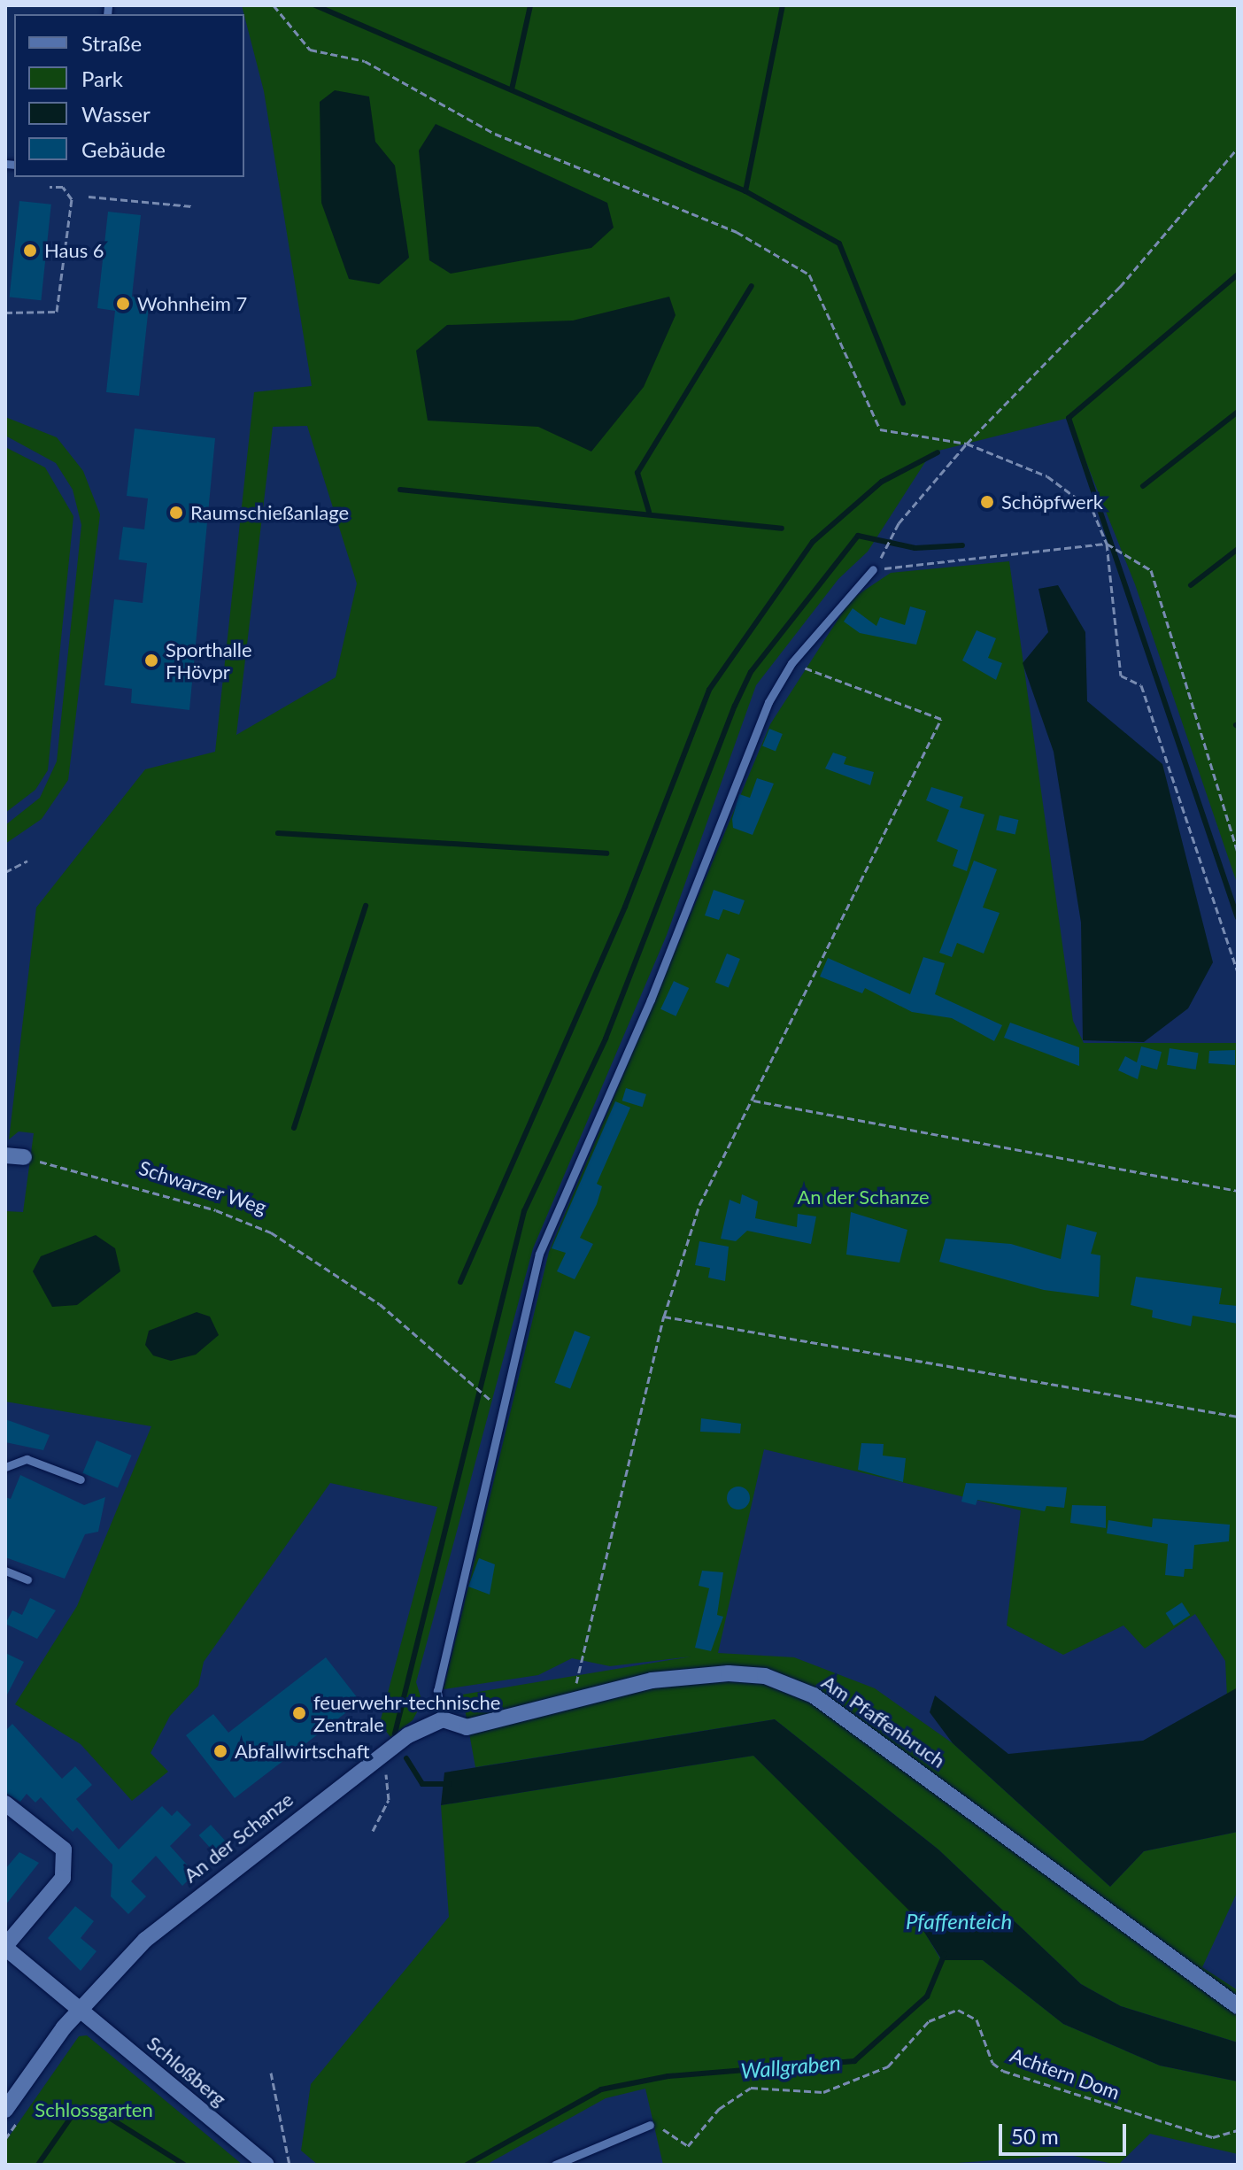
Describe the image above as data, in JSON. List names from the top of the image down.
{
  "streets": {
    "street": ["Am Pfaffenbruch", "An der Schanze", "Schloßberg"],
    "path": ["Schwarzer Weg", "Achtern Dom"]
  },
  "crossings": [
    ["Am Pfaffenbruch", "An der Schanze"],
    ["An der Schanze", "Schloßberg"]
  ],
  "water": ["Pfaffenteich", "Wallgraben"],
  "parks": ["An der Schanze", "Schlossgarten"],
  "places": [
    "Haus 6",
    "Wohnheim 7",
    "Schöpfwerk",
    "Raumschießanlage",
    "Sporthalle FHövpr",
    "feuerwehr-technische Zentrale",
    "Abfallwirtschaft"
  ],
  "legend": [
    "Straße",
    "Park",
    "Wasser",
    "Gebäude"
  ],
  "scale_bar": "50 m"
}
